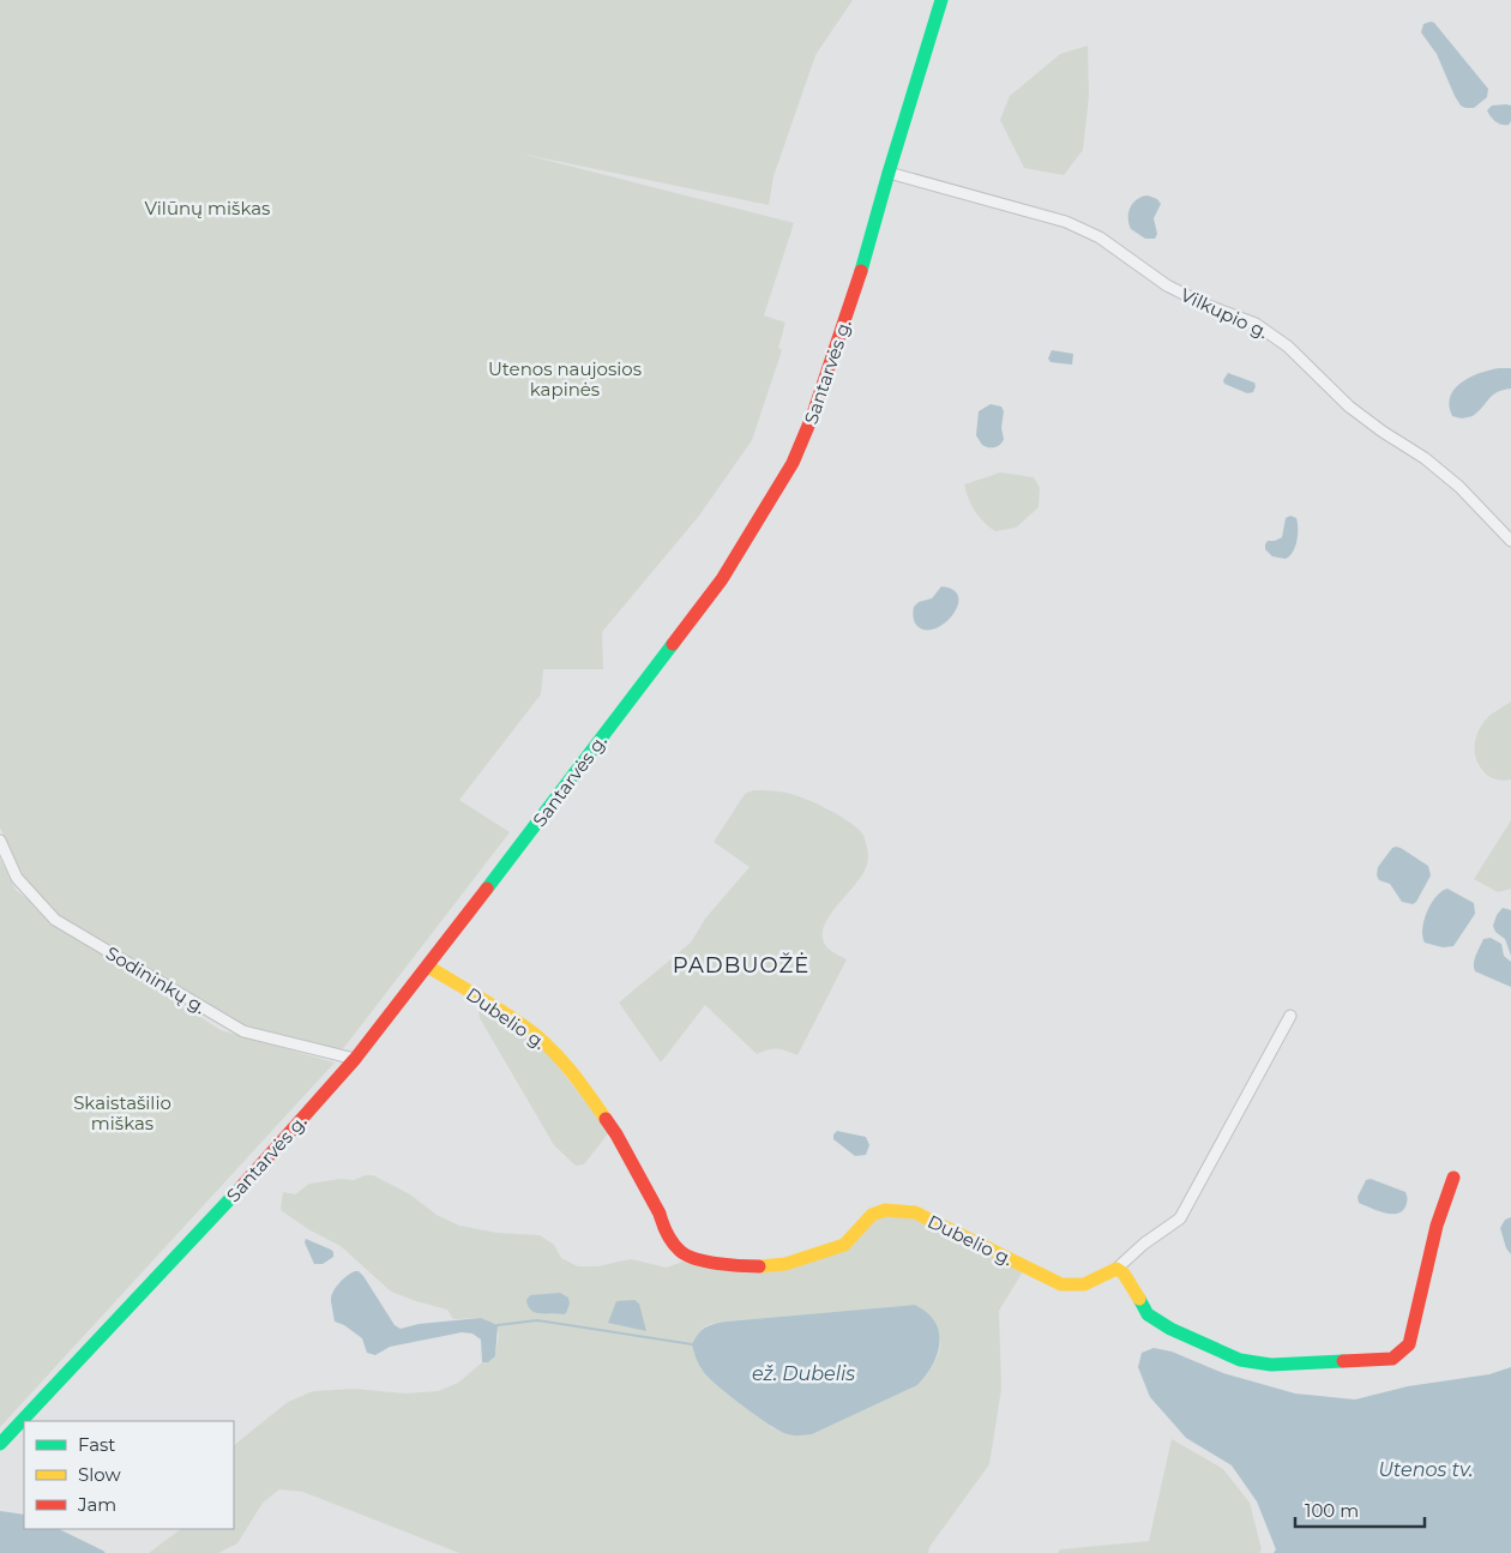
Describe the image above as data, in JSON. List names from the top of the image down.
{
  "streets": {
    "main road": ["Santarvės g.", "Dubelio g."],
    "street": ["Vilkupio g.", "Sodininkų g."]
  },
  "crossings": [
    ["Vilkupio g.", "Santarvės g."],
    ["Santarvės g.", "Sodininkų g."],
    ["Santarvės g.", "Dubelio g."]
  ],
  "districts": ["PADBUOŽĖ"],
  "water": ["ež. Dubelis", "Utenos tv."],
  "parks": ["Vilūnų miškas", "Utenos naujosios kapinės", "Skaistašilio miškas"],
  "legend": ["Fast", "Slow", "Jam"],
  "scale_bar": "100 m"
}
